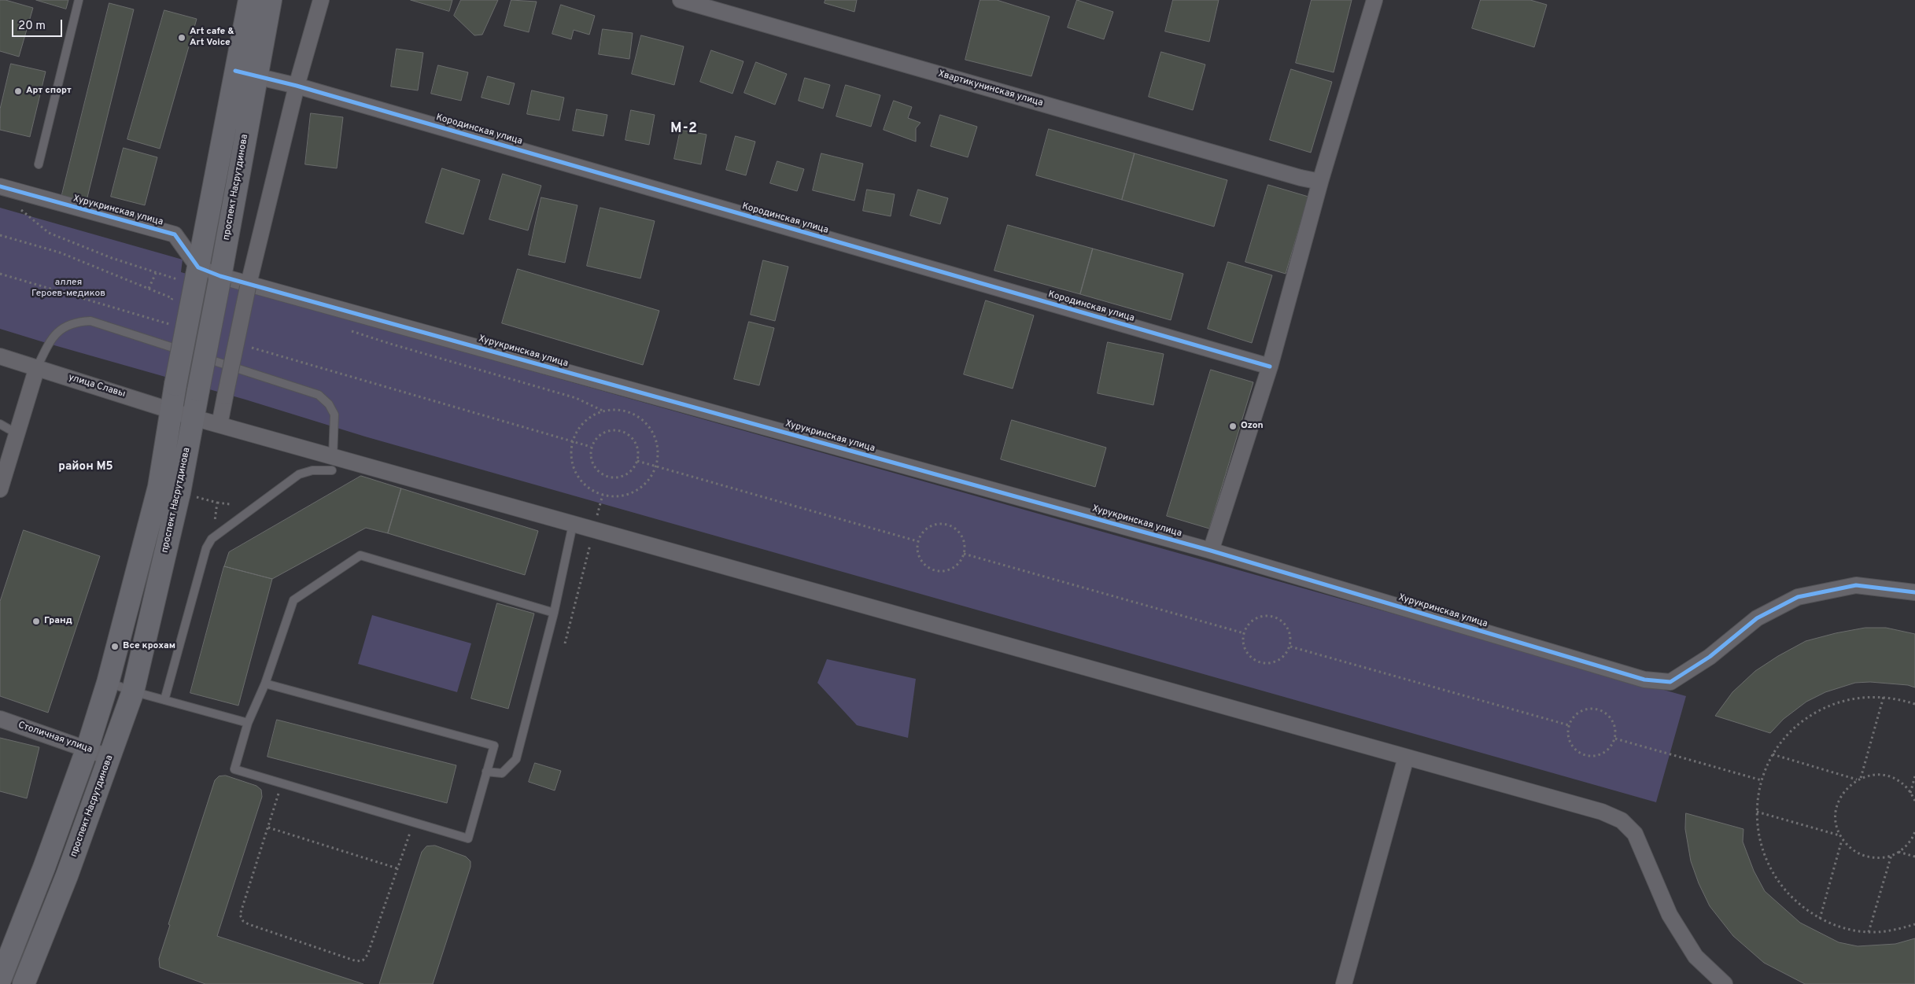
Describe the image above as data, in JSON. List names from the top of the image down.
{
  "streets": {
    "main road": ["проспект Насрутдинова"],
    "street": [
      "Хвартикунинская улица",
      "Кородинская улица",
      "Хурукринская улица",
      "улица Славы",
      "Столичная улица"
    ]
  },
  "crossings": [
    ["Кородинская улица", "проспект Насрутдинова"],
    ["проспект Насрутдинова", "Хурукринская улица"],
    ["проспект Насрутдинова", "улица Славы"],
    ["проспект Насрутдинова", "Столичная улица"]
  ],
  "districts": ["М-2", "район М5"],
  "parks": ["аллея Героев-медиков"],
  "places": [
    "Art cafe & Art Voice",
    "Арт спорт",
    "Ozon",
    "Гранд",
    "Все крохам"
  ],
  "scale_bar": "20 m"
}
